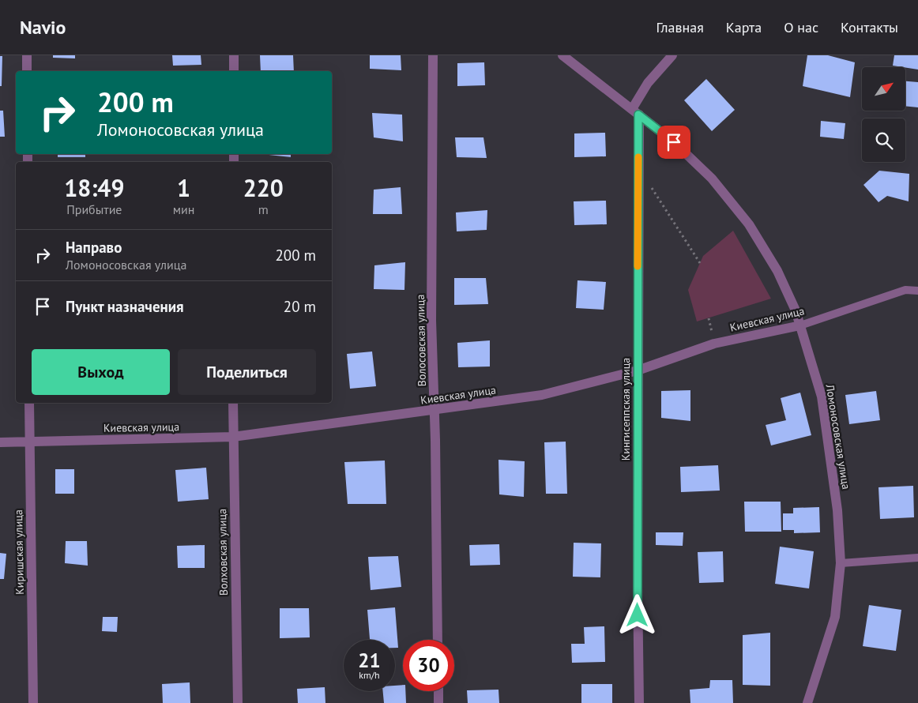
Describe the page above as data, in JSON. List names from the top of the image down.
{
  "streets": {
    "street": [
      "Киевская улица",
      "Волосовская улица",
      "Кингисеппская улица",
      "Ломоносовская улица",
      "Киришская улица",
      "Волховская улица"
    ]
  },
  "crossings": [
    ["Киевская улица", "Волосовская улица"],
    ["Киевская улица", "Кингисеппская улица"],
    ["Киевская улица", "Ломоносовская улица"],
    ["Киевская улица", "Киришская улица"],
    ["Киевская улица", "Волховская улица"],
    ["Кингисеппская улица", "Ломоносовская улица"]
  ],
  "north": "top right",
  "page": {
    "header": "Navio",
    "nav": [
      "Главная",
      "Карта",
      "О нас",
      "Контакты"
    ],
    "turn": ["200 m", "Ломоносовская улица"],
    "eta": [
      "18:49",
      "Прибытие",
      "1",
      "мин",
      "220",
      "m"
    ],
    "list": [
      {
        "name": "Направо",
        "note": "Ломоносовская улица",
        "value": "200 m"
      },
      {
        "name": "Пункт назначения",
        "value": "20 m"
      }
    ],
    "buttons": ["Выход", "Поделиться"],
    "speed": "21 km/h",
    "limit": "30"
  }
}
